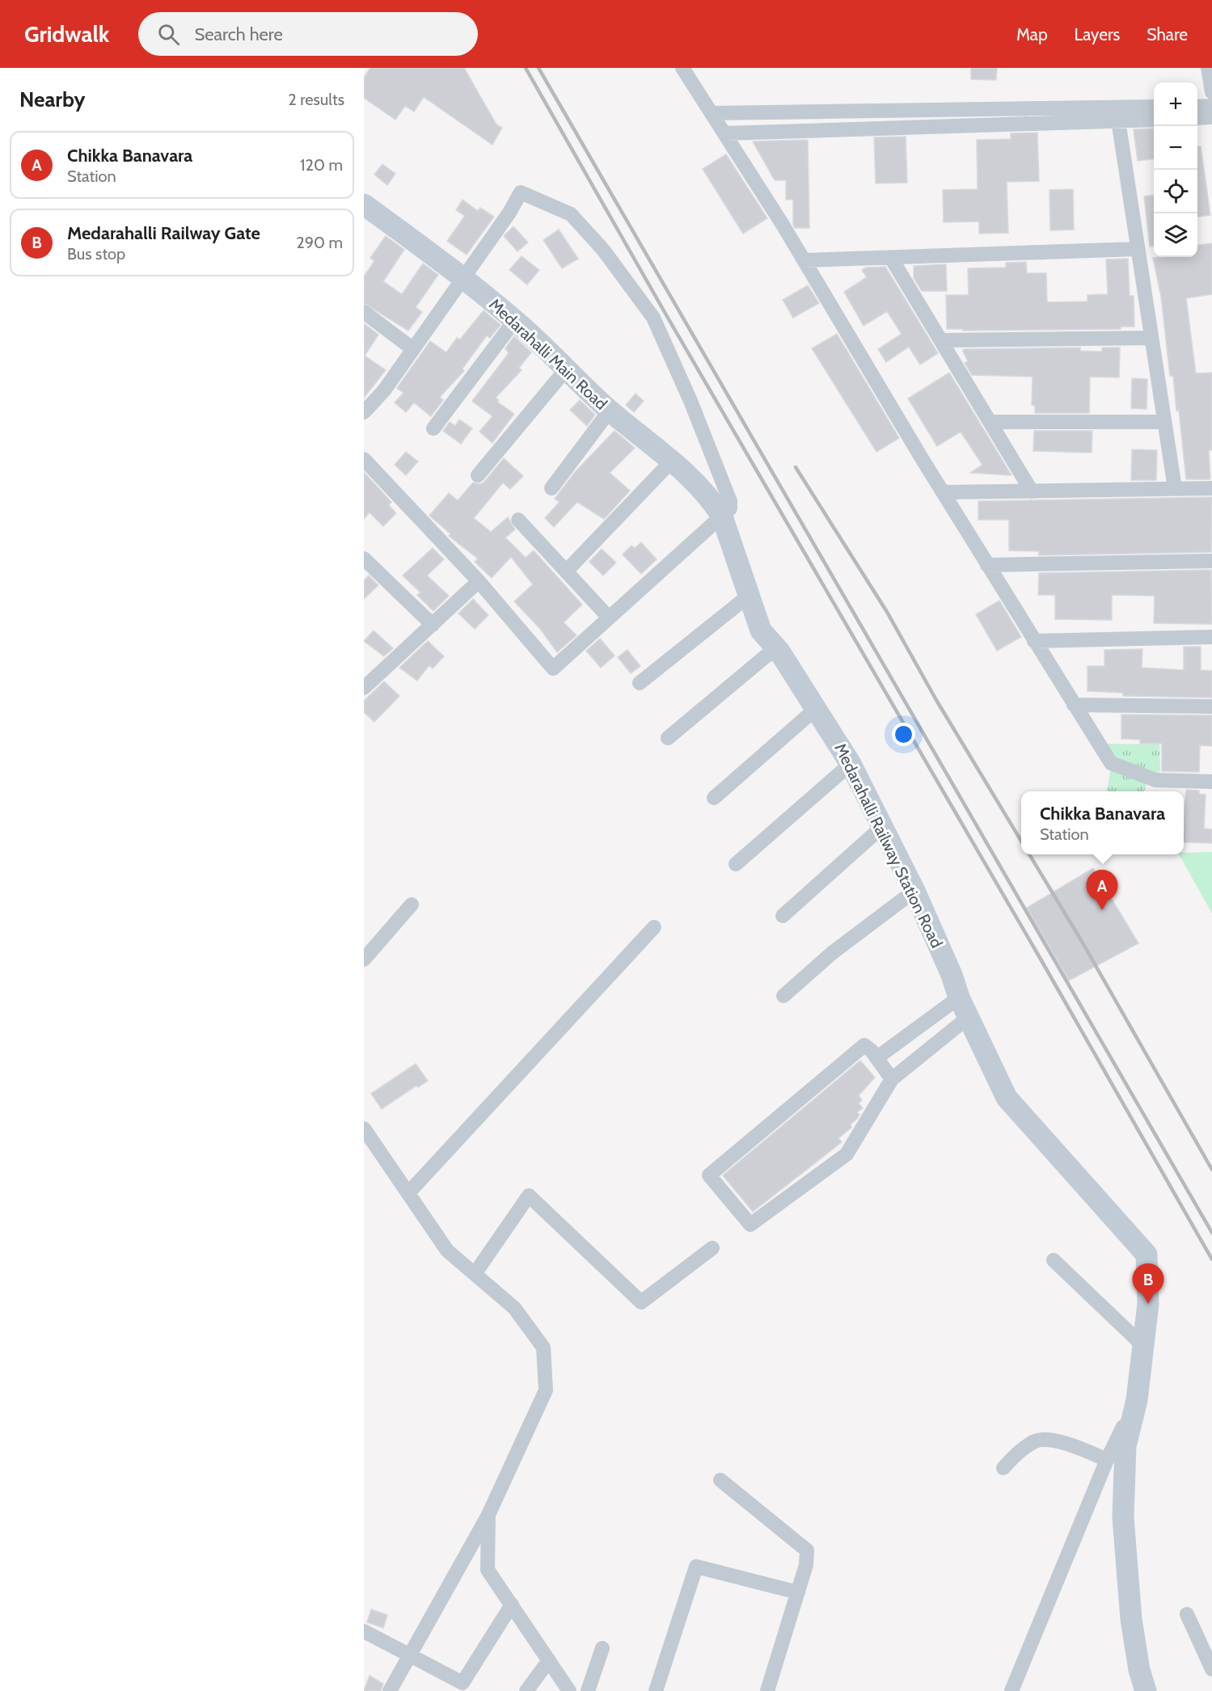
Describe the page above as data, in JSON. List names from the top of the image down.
{
  "streets": {
    "street": ["Medarahalli Main Road", "Medarahalli Railway Station Road"]
  },
  "crossings": [
    ["Medarahalli Main Road", "Medarahalli Railway Station Road"]
  ],
  "page": {
    "header": "Gridwalk",
    "search": "Search here",
    "nav": ["Map", "Layers", "Share"],
    "heading": ["Nearby", "2 results"],
    "map_buttons": ["+", "−"],
    "list": [
      {
        "mark": "A",
        "name": "Chikka Banavara",
        "note": "Station",
        "value": "120 m"
      },
      {
        "mark": "B",
        "name": "Medarahalli Railway Gate",
        "note": "Bus stop",
        "value": "290 m"
      }
    ],
    "popup": ["Chikka Banavara", "Station"],
    "pins": ["A", "B"]
  }
}
